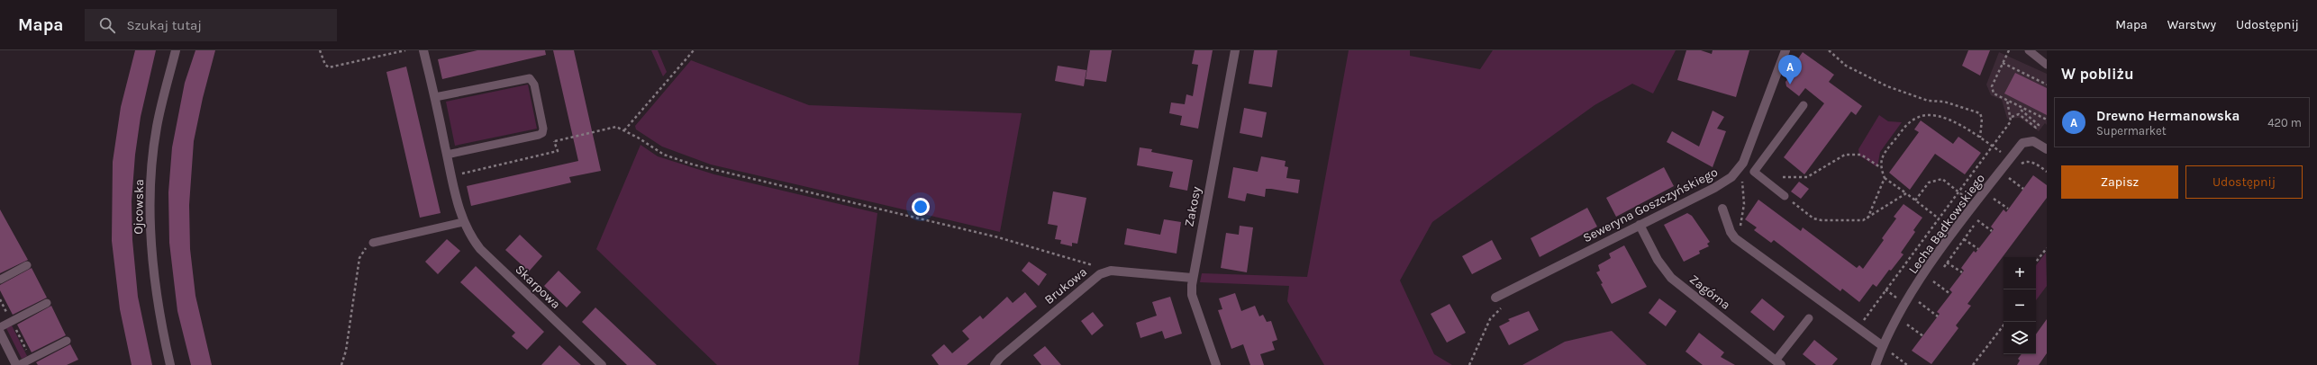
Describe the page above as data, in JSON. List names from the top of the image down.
{
  "streets": {
    "street": [
      "Seweryna Goszczyńskiego",
      "Ojcowska",
      "Zakosy",
      "Lecha Bądkowskiego",
      "Brukowa",
      "Skarpowa",
      "Zagórna"
    ]
  },
  "crossings": [
    ["Seweryna Goszczyńskiego", "Zagórna"],
    ["Zakosy", "Brukowa"]
  ],
  "page": {
    "header": "Mapa",
    "search": "Szukaj tutaj",
    "nav": ["Mapa", "Warstwy", "Udostępnij"],
    "heading": "W pobliżu",
    "pins": "A",
    "list": [
      {
        "mark": "A",
        "name": "Drewno Hermanowska",
        "note": "Supermarket",
        "value": "420 m"
      }
    ],
    "buttons": ["Zapisz", "Udostępnij"],
    "map_buttons": ["+", "−"]
  }
}
